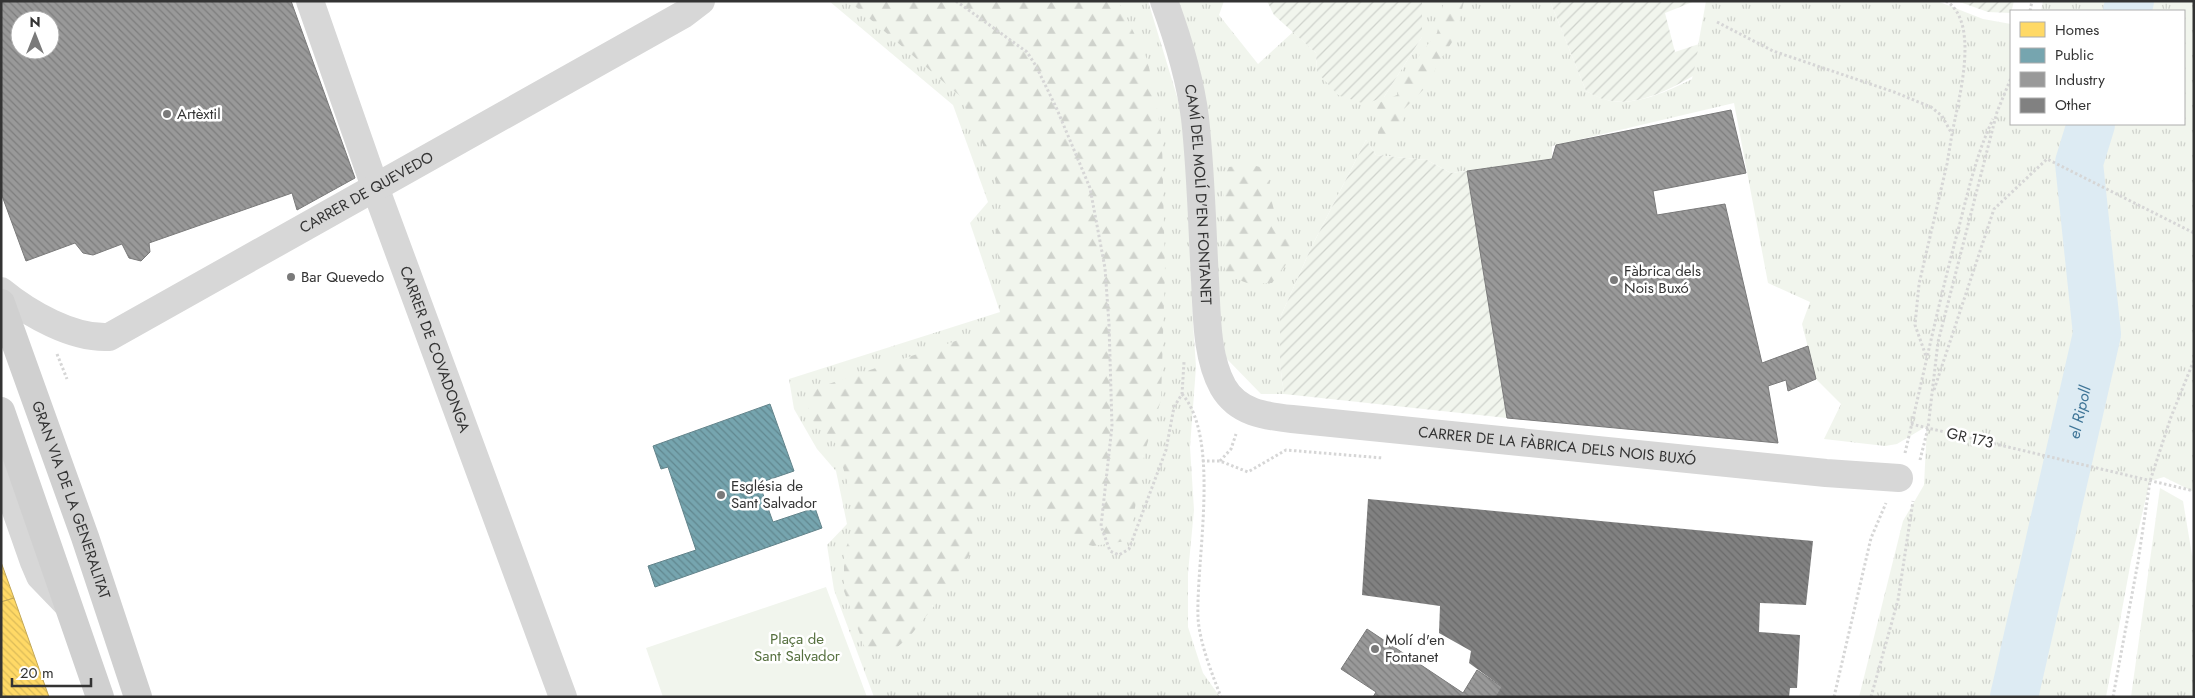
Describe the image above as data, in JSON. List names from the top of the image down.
{
  "streets": {
    "street": [
      "CARRER DE QUEVEDO",
      "CAMÍ DEL MOLÍ D'EN FONTANET",
      "CARRER DE COVADONGA",
      "CARRER DE LA FÀBRICA DELS NOIS BUXÓ",
      "GRAN VIA DE LA GENERALITAT"
    ],
    "path": ["GR 173"]
  },
  "crossings": [
    ["CARRER DE QUEVEDO", "CARRER DE COVADONGA"],
    ["CARRER DE QUEVEDO", "GRAN VIA DE LA GENERALITAT"],
    ["CAMÍ DEL MOLÍ D'EN FONTANET", "CARRER DE LA FÀBRICA DELS NOIS BUXÓ"]
  ],
  "water": ["el Ripoll"],
  "parks": ["Plaça de Sant Salvador"],
  "places": [
    "Artèxtil",
    "Bar Quevedo",
    "Fàbrica dels Nois Buxó",
    "Església de Sant Salvador",
    "Molí d'en Fontanet"
  ],
  "legend": [
    "Homes",
    "Public",
    "Industry",
    "Other"
  ],
  "scale_bar": "20 m",
  "north": "top"
}
